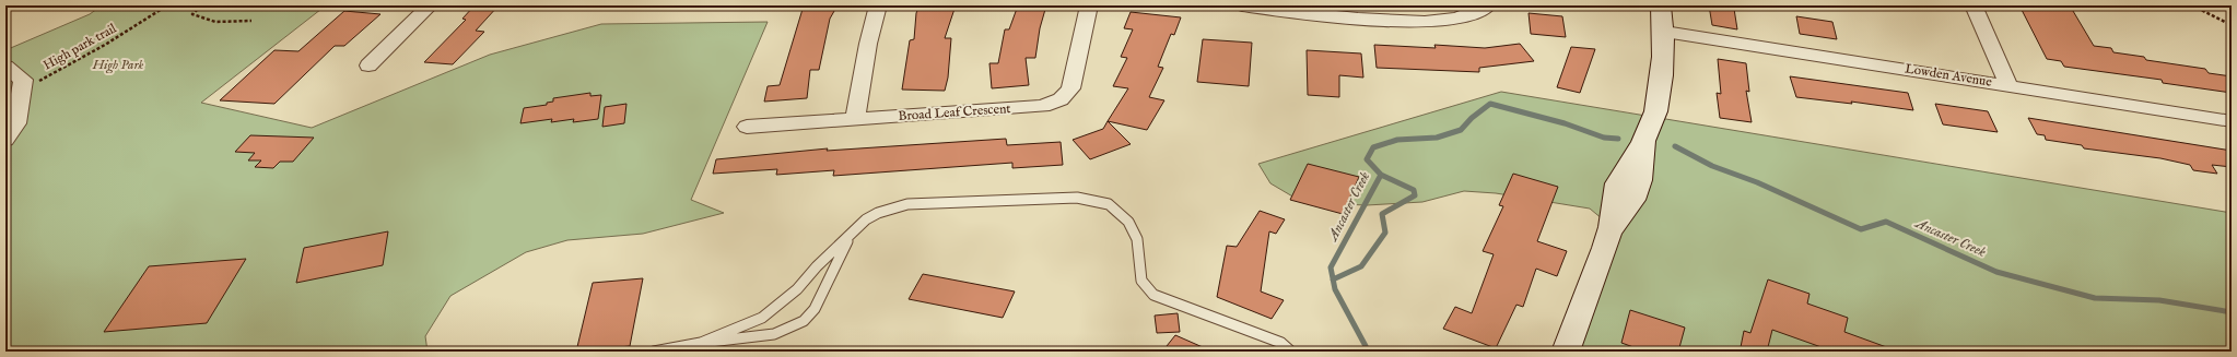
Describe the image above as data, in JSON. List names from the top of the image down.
{
  "streets": {
    "street": ["Lowden Avenue", "Broad Leaf Crescent"],
    "path": ["High park trail"]
  },
  "water": ["Ancaster Creek"],
  "parks": ["High Park"]
}
